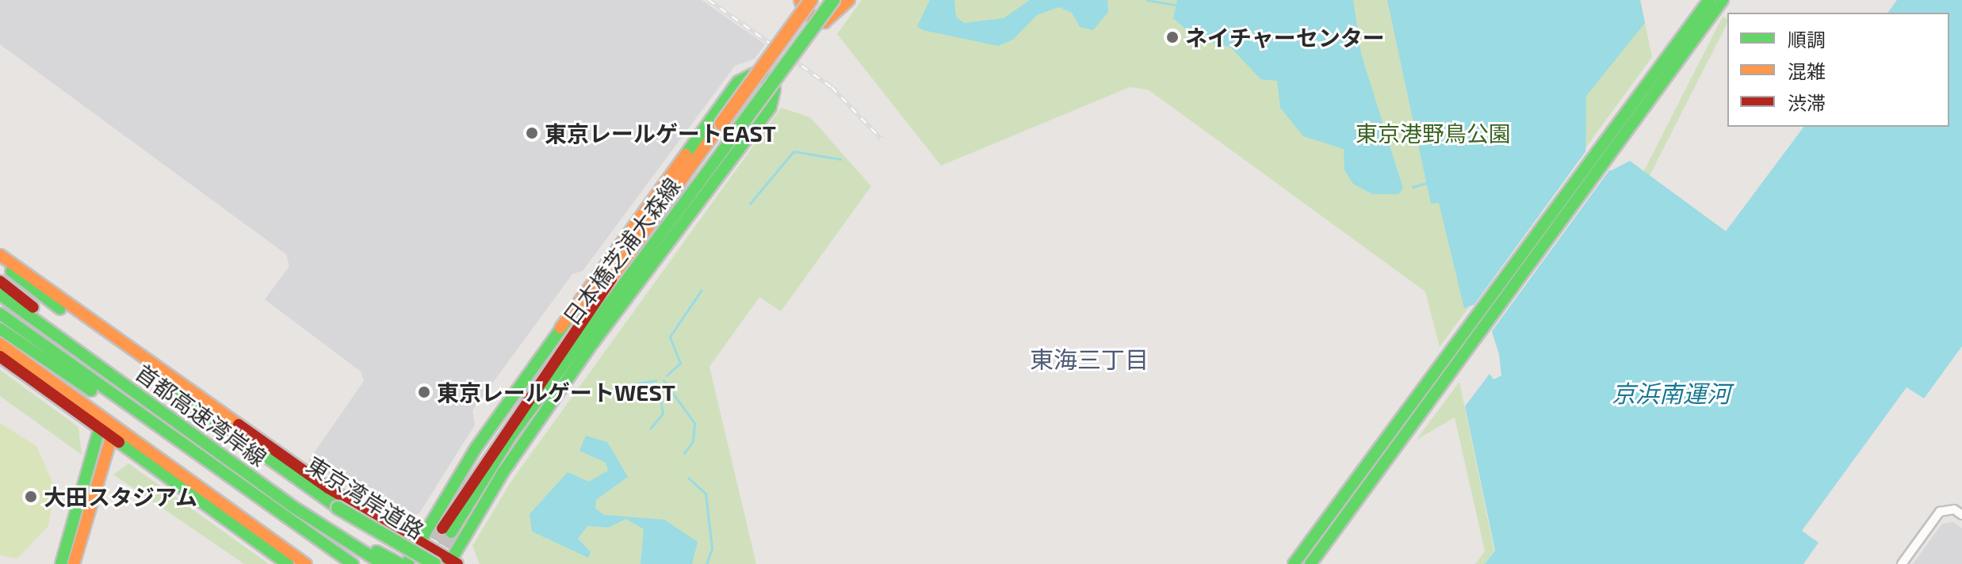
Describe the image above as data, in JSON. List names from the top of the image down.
{
  "streets": {
    "main road": ["日本橋芝浦大森線", "首都高速湾岸線", "東京湾岸道路"]
  },
  "districts": ["東海三丁目"],
  "water": ["京浜南運河"],
  "parks": ["東京港野鳥公園"],
  "places": [
    "ネイチャーセンター",
    "東京レールゲートEAST",
    "東京レールゲートWEST",
    "大田スタジアム"
  ],
  "legend": ["順調", "混雑", "渋滞"]
}
